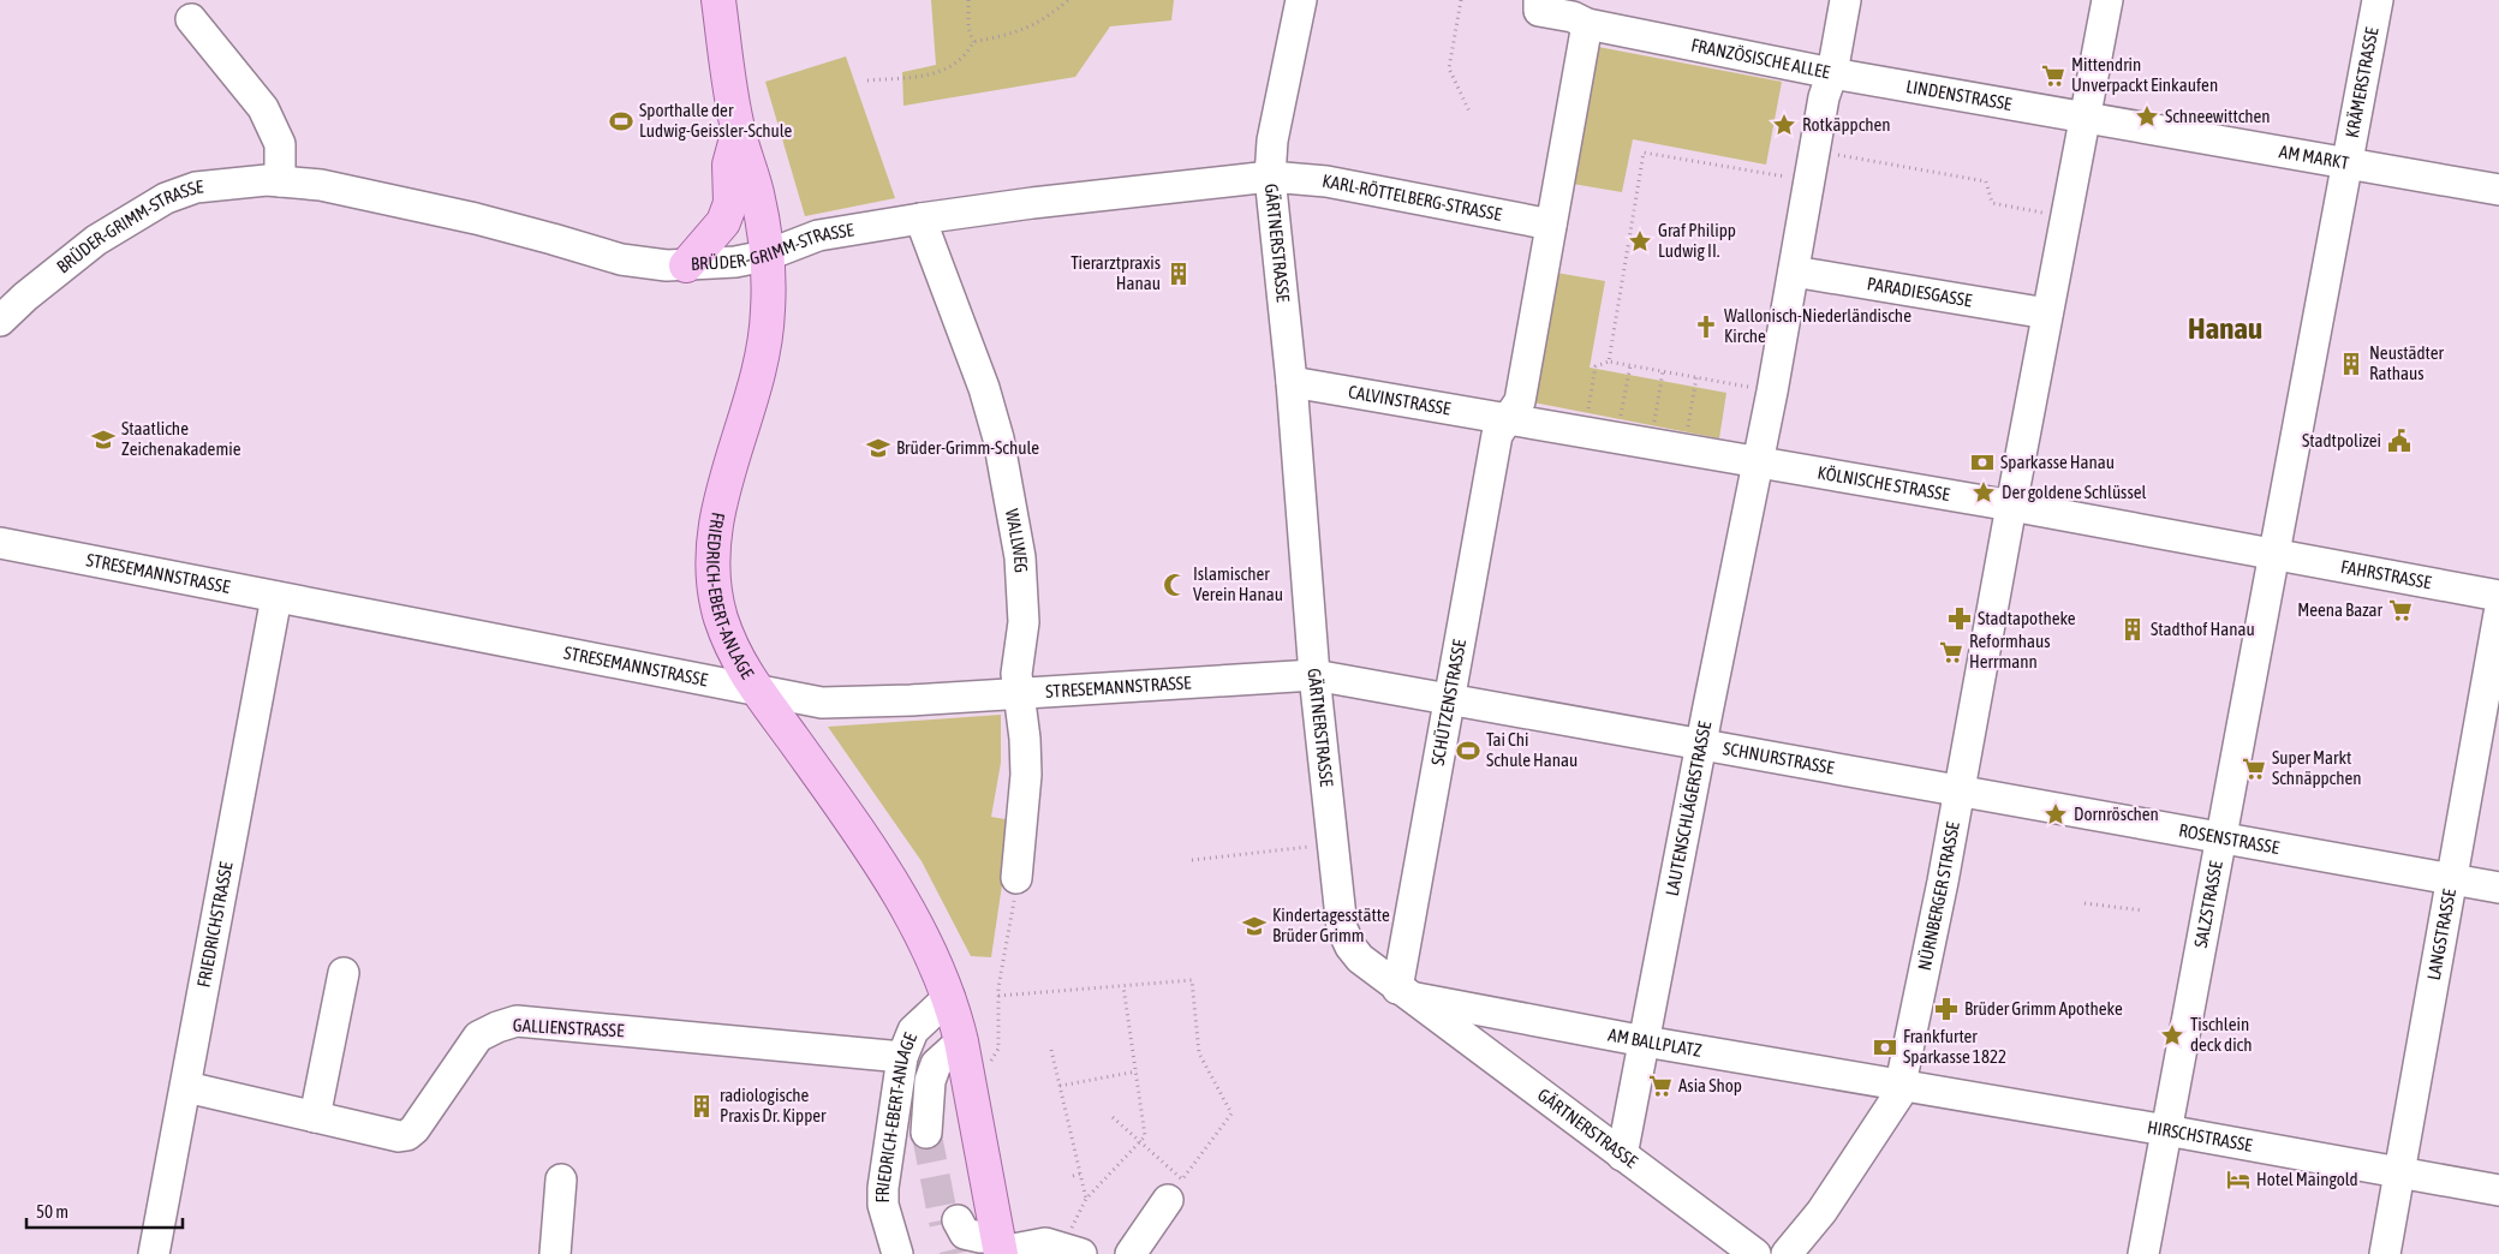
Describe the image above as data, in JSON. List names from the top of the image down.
{
  "streets": {
    "main road": ["FRIEDRICH-EBERT-ANLAGE"],
    "street": [
      "FRANZÖSISCHE ALLEE",
      "KRÄMERSTRASSE",
      "LINDENSTRASSE",
      "AM MARKT",
      "KARL-RÖTTELBERG-STRASSE",
      "BRÜDER-GRIMM-STRASSE",
      "GÄRTNERSTRASSE",
      "PARADIESGASSE",
      "CALVINSTRASSE",
      "KÖLNISCHE STRASSE",
      "WALLWEG",
      "STRESEMANNSTRASSE",
      "FAHRSTRASSE",
      "SCHÜTZENSTRASSE",
      "SCHNURSTRASSE",
      "LAUTENSCHLÄGERSTRASSE",
      "ROSENSTRASSE",
      "NÜRNBERGER STRASSE",
      "SALZSTRASSE",
      "FRIEDRICHSTRASSE",
      "LANGSTRASSE",
      "GALLIENSTRASSE",
      "AM BALLPLATZ",
      "HIRSCHSTRASSE"
    ]
  },
  "crossings": [
    ["FRANZÖSISCHE ALLEE", "LINDENSTRASSE"],
    ["FRANZÖSISCHE ALLEE", "PARADIESGASSE"],
    ["FRANZÖSISCHE ALLEE", "KÖLNISCHE STRASSE"],
    ["FRANZÖSISCHE ALLEE", "LAUTENSCHLÄGERSTRASSE"],
    ["KRÄMERSTRASSE", "AM MARKT"],
    ["LINDENSTRASSE", "AM MARKT"],
    ["AM MARKT", "FAHRSTRASSE"],
    ["AM MARKT", "SALZSTRASSE"],
    ["KARL-RÖTTELBERG-STRASSE", "BRÜDER-GRIMM-STRASSE"],
    ["KARL-RÖTTELBERG-STRASSE", "GÄRTNERSTRASSE"],
    ["BRÜDER-GRIMM-STRASSE", "GÄRTNERSTRASSE"],
    ["BRÜDER-GRIMM-STRASSE", "WALLWEG"],
    ["BRÜDER-GRIMM-STRASSE", "FRIEDRICH-EBERT-ANLAGE"],
    ["GÄRTNERSTRASSE", "CALVINSTRASSE"],
    ["GÄRTNERSTRASSE", "STRESEMANNSTRASSE"],
    ["GÄRTNERSTRASSE", "SCHÜTZENSTRASSE"],
    ["GÄRTNERSTRASSE", "SCHNURSTRASSE"],
    ["GÄRTNERSTRASSE", "LAUTENSCHLÄGERSTRASSE"],
    ["GÄRTNERSTRASSE", "AM BALLPLATZ"],
    ["CALVINSTRASSE", "SCHÜTZENSTRASSE"],
    ["KÖLNISCHE STRASSE", "LAUTENSCHLÄGERSTRASSE"],
    ["KÖLNISCHE STRASSE", "NÜRNBERGER STRASSE"],
    ["WALLWEG", "STRESEMANNSTRASSE"],
    ["STRESEMANNSTRASSE", "FRIEDRICH-EBERT-ANLAGE"],
    ["STRESEMANNSTRASSE", "SCHNURSTRASSE"],
    ["STRESEMANNSTRASSE", "FRIEDRICHSTRASSE"],
    ["FAHRSTRASSE", "SALZSTRASSE"],
    ["FRIEDRICH-EBERT-ANLAGE", "GALLIENSTRASSE"],
    ["SCHÜTZENSTRASSE", "SCHNURSTRASSE"],
    ["SCHÜTZENSTRASSE", "AM BALLPLATZ"],
    ["SCHNURSTRASSE", "LAUTENSCHLÄGERSTRASSE"],
    ["SCHNURSTRASSE", "ROSENSTRASSE"],
    ["SCHNURSTRASSE", "NÜRNBERGER STRASSE"],
    ["LAUTENSCHLÄGERSTRASSE", "AM BALLPLATZ"],
    ["ROSENSTRASSE", "NÜRNBERGER STRASSE"],
    ["ROSENSTRASSE", "SALZSTRASSE"],
    ["ROSENSTRASSE", "LANGSTRASSE"],
    ["NÜRNBERGER STRASSE", "AM BALLPLATZ"],
    ["NÜRNBERGER STRASSE", "HIRSCHSTRASSE"],
    ["SALZSTRASSE", "HIRSCHSTRASSE"],
    ["FRIEDRICHSTRASSE", "GALLIENSTRASSE"],
    ["LANGSTRASSE", "HIRSCHSTRASSE"],
    ["AM BALLPLATZ", "HIRSCHSTRASSE"]
  ],
  "districts": ["Hanau"],
  "places": {
    "supermarket": [
      "Mittendrin Unverpackt Einkaufen",
      "Meena Bazar",
      "Reformhaus Herrmann",
      "Super Markt Schnäppchen",
      "Asia Shop"
    ],
    "place": [
      "Schneewittchen",
      "Rotkäppchen",
      "Graf Philipp Ludwig II.",
      "Der goldene Schlüssel",
      "Dornröschen",
      "Tischlein deck dich"
    ],
    "sports": ["Sporthalle der Ludwig-Geissler-Schule", "Tai Chi Schule Hanau"],
    "building": [
      "Tierarztpraxis Hanau",
      "Neustädter Rathaus",
      "Stadthof Hanau",
      "radiologische Praxis Dr. Kipper"
    ],
    "church": ["Wallonisch-Niederländische Kirche"],
    "school or university": ["Staatliche Zeichenakademie", "Brüder-Grimm-Schule", "Kindertagesstätte Brüder Grimm"],
    "public building": ["Stadtpolizei"],
    "bank": ["Sparkasse Hanau", "Frankfurter Sparkasse 1822"],
    "mosque": ["Islamischer Verein Hanau"],
    "pharmacy": ["Stadtapotheke", "Brüder Grimm Apotheke"],
    "hotel": ["Hotel Maingold"]
  },
  "scale_bar": "50 m"
}
